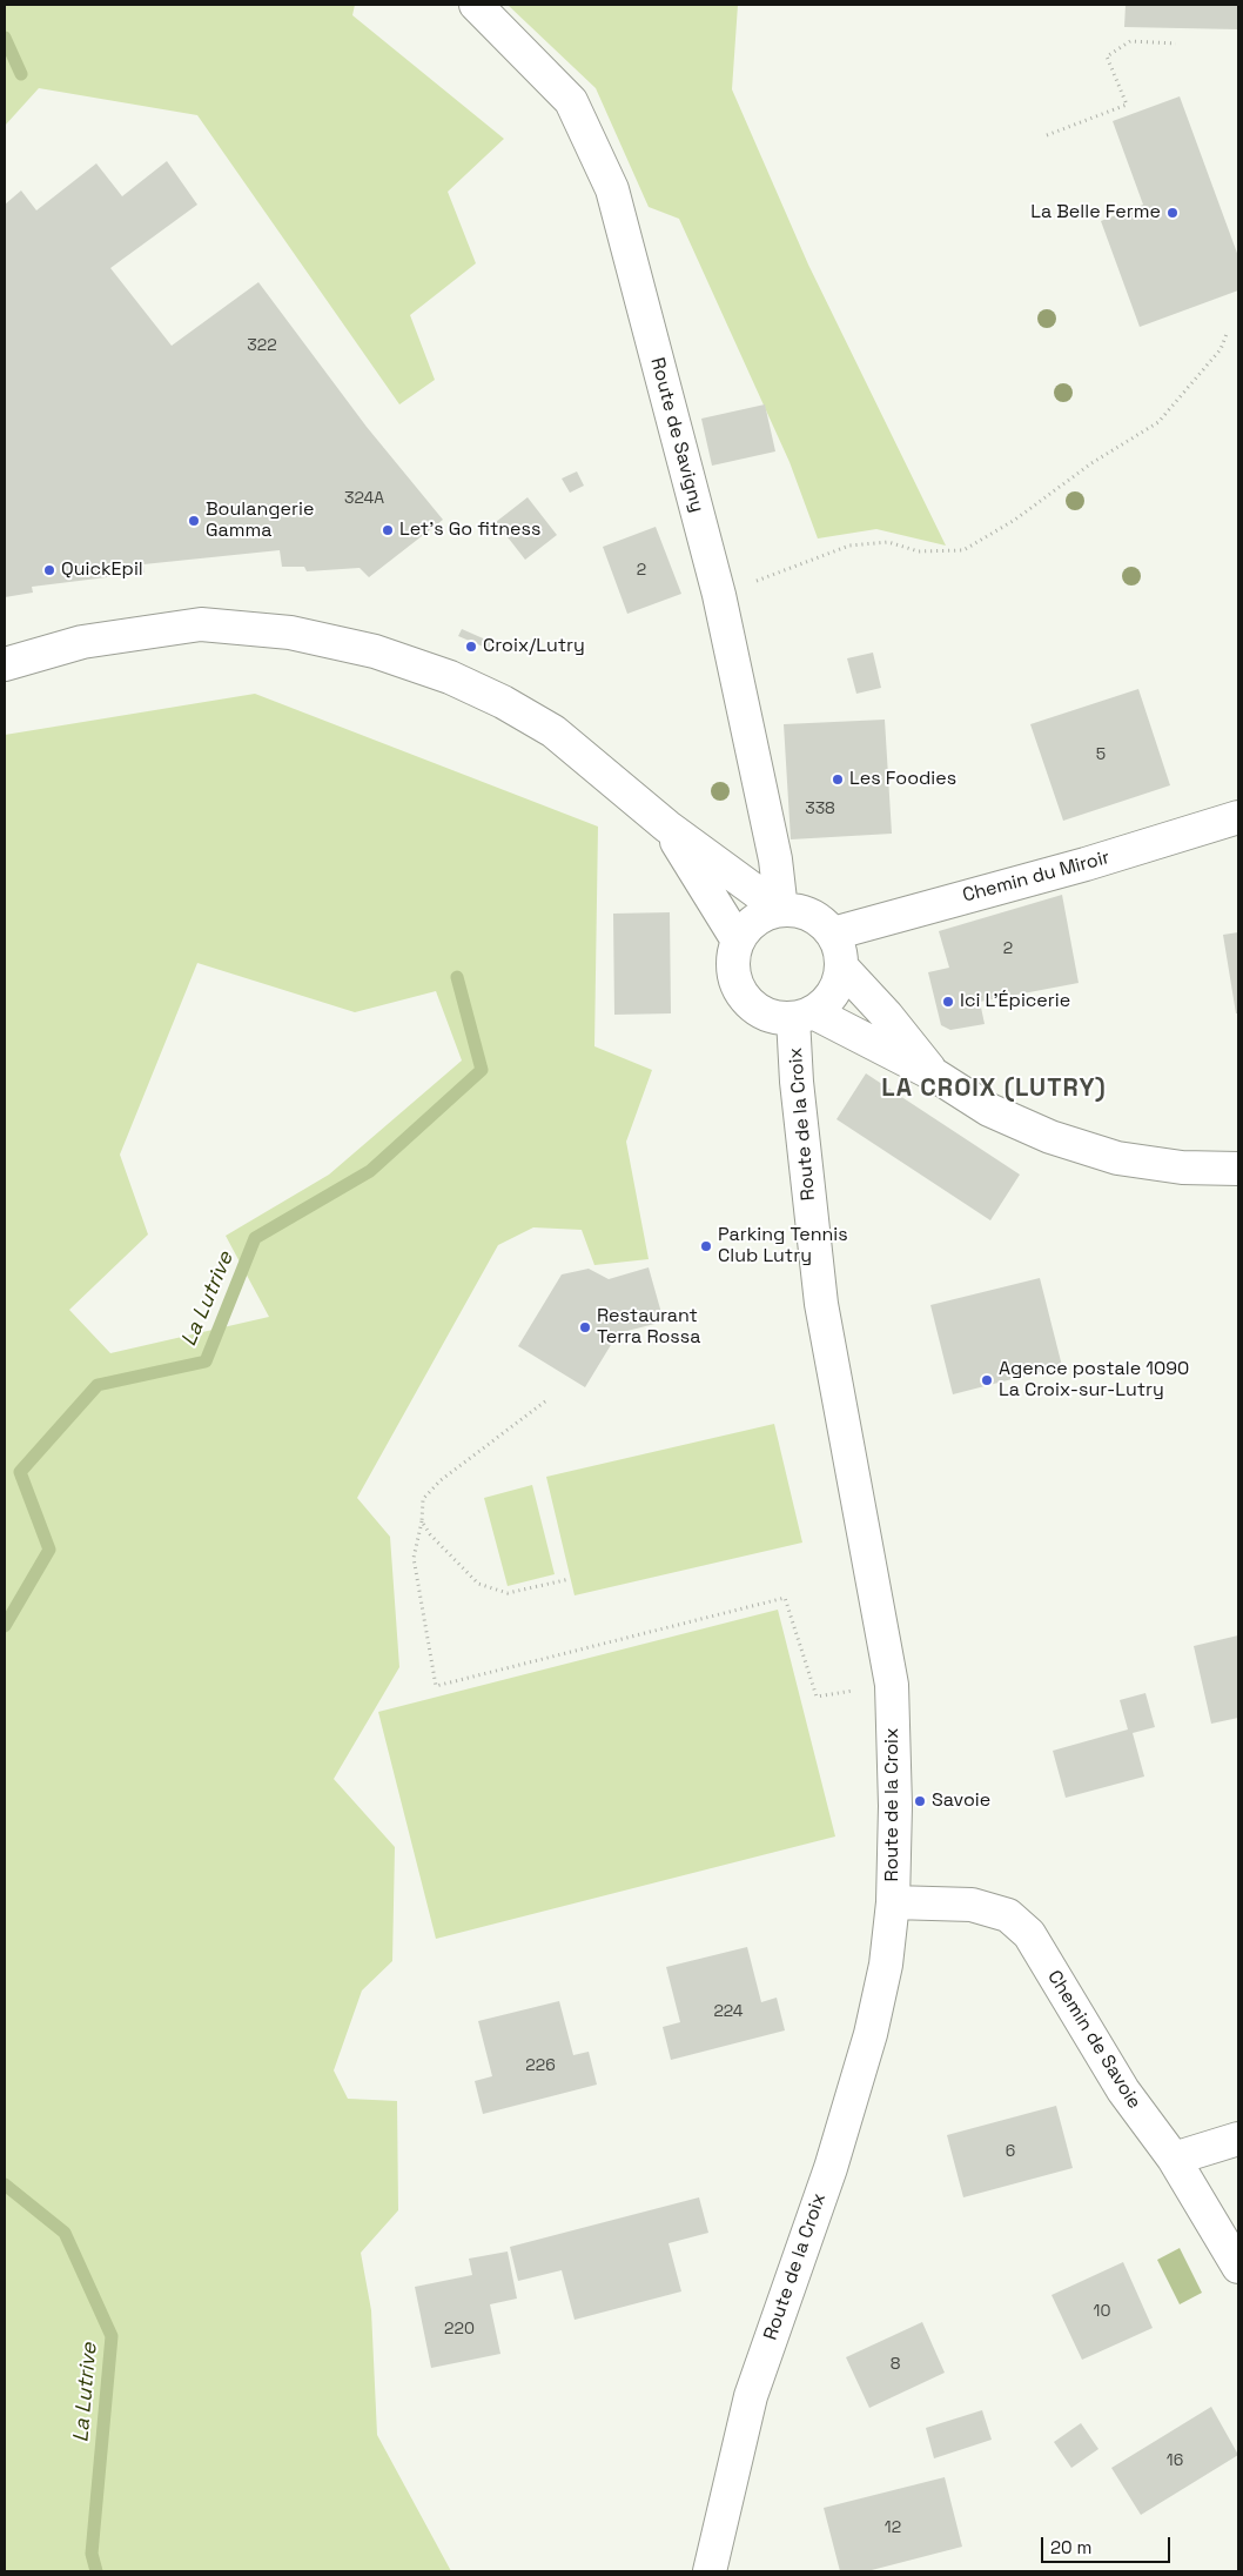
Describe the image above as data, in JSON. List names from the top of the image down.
{
  "streets": {
    "street": [
      "Route de Savigny",
      "Chemin du Miroir",
      "Route de la Croix",
      "Chemin de Savoie"
    ]
  },
  "crossings": [
    ["Route de Savigny", "Chemin du Miroir"],
    ["Route de Savigny", "Route de la Croix"],
    ["Chemin du Miroir", "Route de la Croix"],
    ["Route de la Croix", "Chemin de Savoie"]
  ],
  "districts": ["LA CROIX (LUTRY)"],
  "water": ["La Lutrive"],
  "places": [
    "La Belle Ferme",
    "Boulangerie Gamma",
    "Let's Go fitness",
    "QuickEpil",
    "Croix/Lutry",
    "Les Foodies",
    "Ici L'Épicerie",
    "Parking Tennis Club Lutry",
    "Restaurant Terra Rossa",
    "Agence postale 1090 La Croix-sur-Lutry",
    "Savoie"
  ],
  "house_numbers": [
    "322",
    "324A",
    "2",
    "5",
    "338",
    "2",
    "224",
    "226",
    "6",
    "10",
    "220",
    "8",
    "16",
    "12"
  ],
  "scale_bar": "20 m"
}
